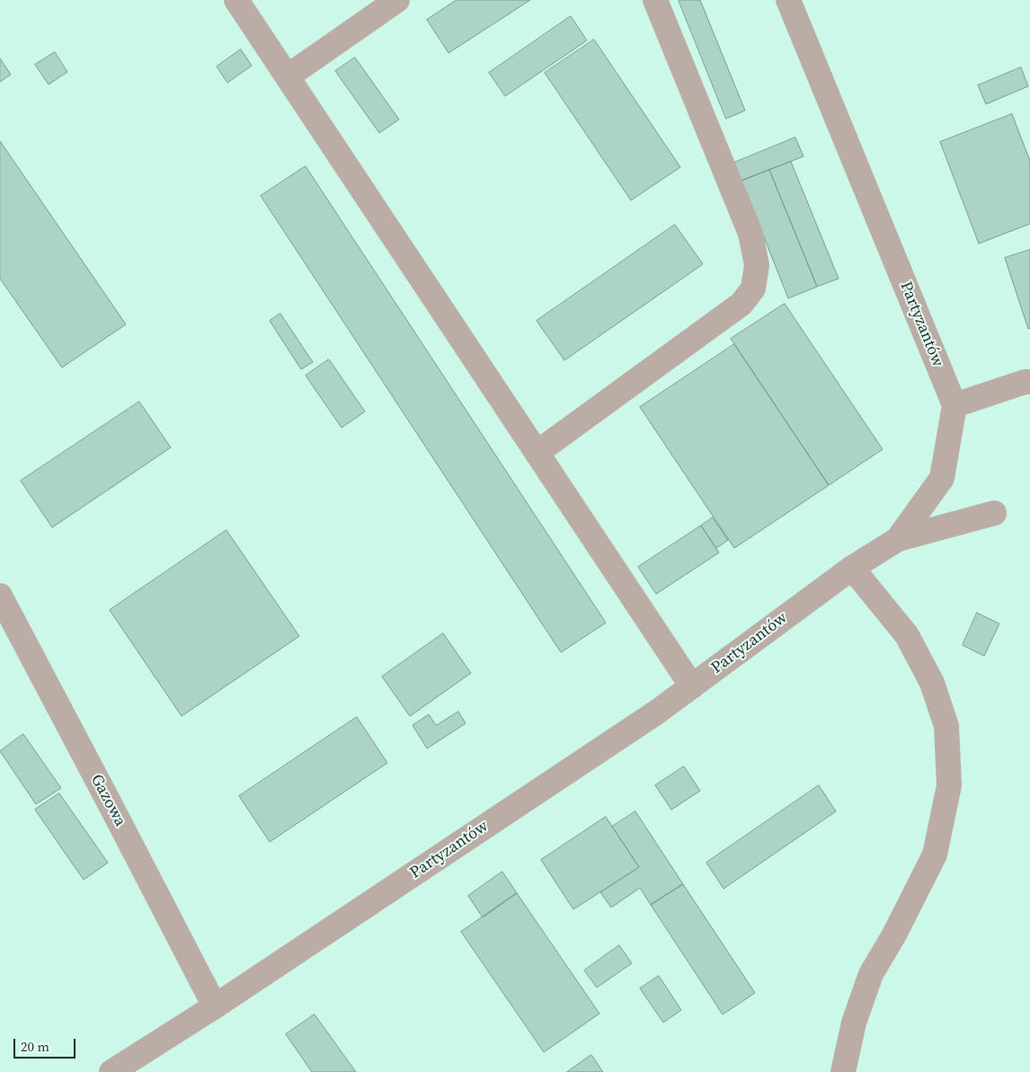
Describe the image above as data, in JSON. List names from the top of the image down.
{
  "streets": {
    "street": ["Partyzantów", "Gazowa"]
  },
  "crossings": [
    ["Partyzantów", "Gazowa"]
  ],
  "scale_bar": "20 m"
}
